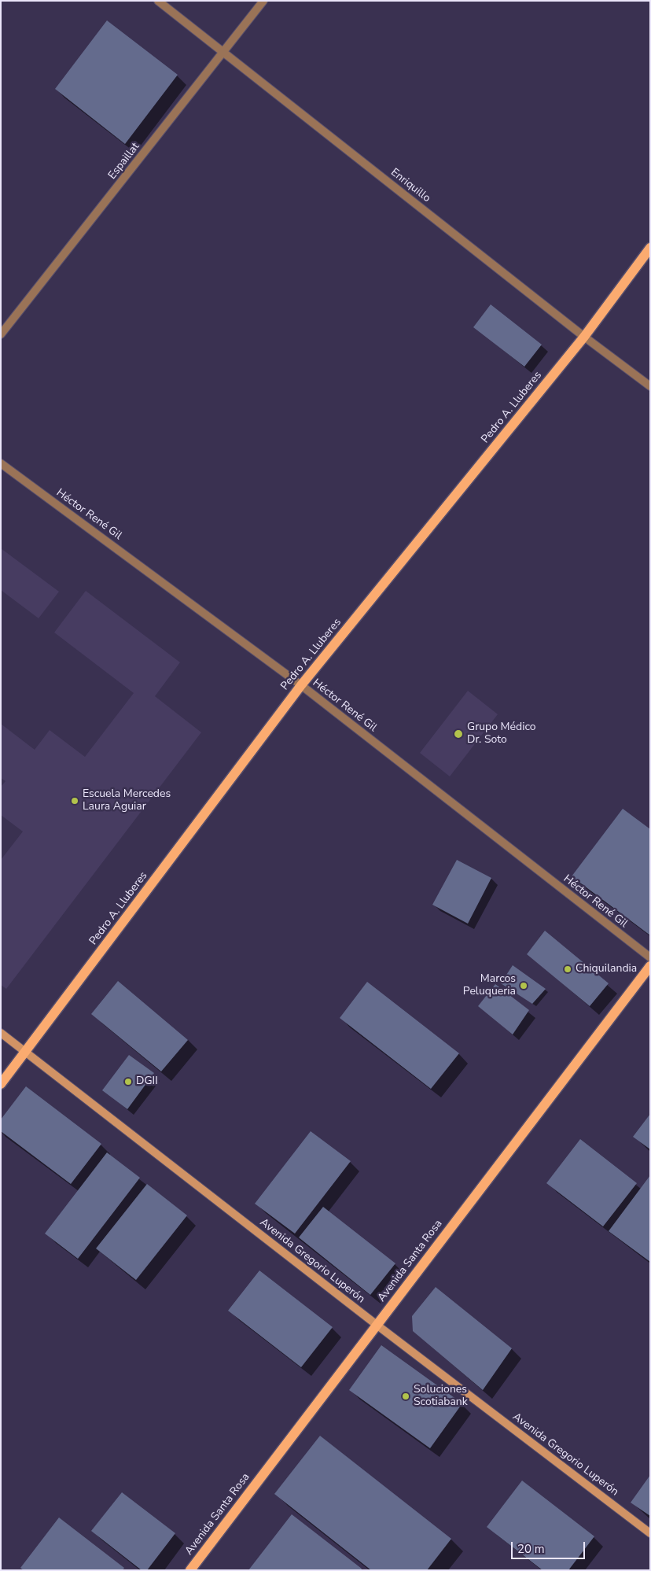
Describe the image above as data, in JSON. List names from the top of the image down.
{
  "streets": {
    "main road": ["Pedro A. Lluberes", "Avenida Gregorio Luperón", "Avenida Santa Rosa"],
    "street": ["Espaillat", "Enriquillo", "Héctor René Gil"]
  },
  "crossings": [
    ["Espaillat", "Enriquillo"],
    ["Enriquillo", "Pedro A. Lluberes"],
    ["Pedro A. Lluberes", "Héctor René Gil"],
    ["Pedro A. Lluberes", "Avenida Gregorio Luperón"],
    ["Avenida Gregorio Luperón", "Avenida Santa Rosa"]
  ],
  "places": [
    "Grupo Médico Dr. Soto",
    "Escuela Mercedes Laura Aguiar",
    "Chiquilandia",
    "Marcos Peluqueria",
    "DGII",
    "Soluciones Scotiabank"
  ],
  "scale_bar": "20 m"
}
